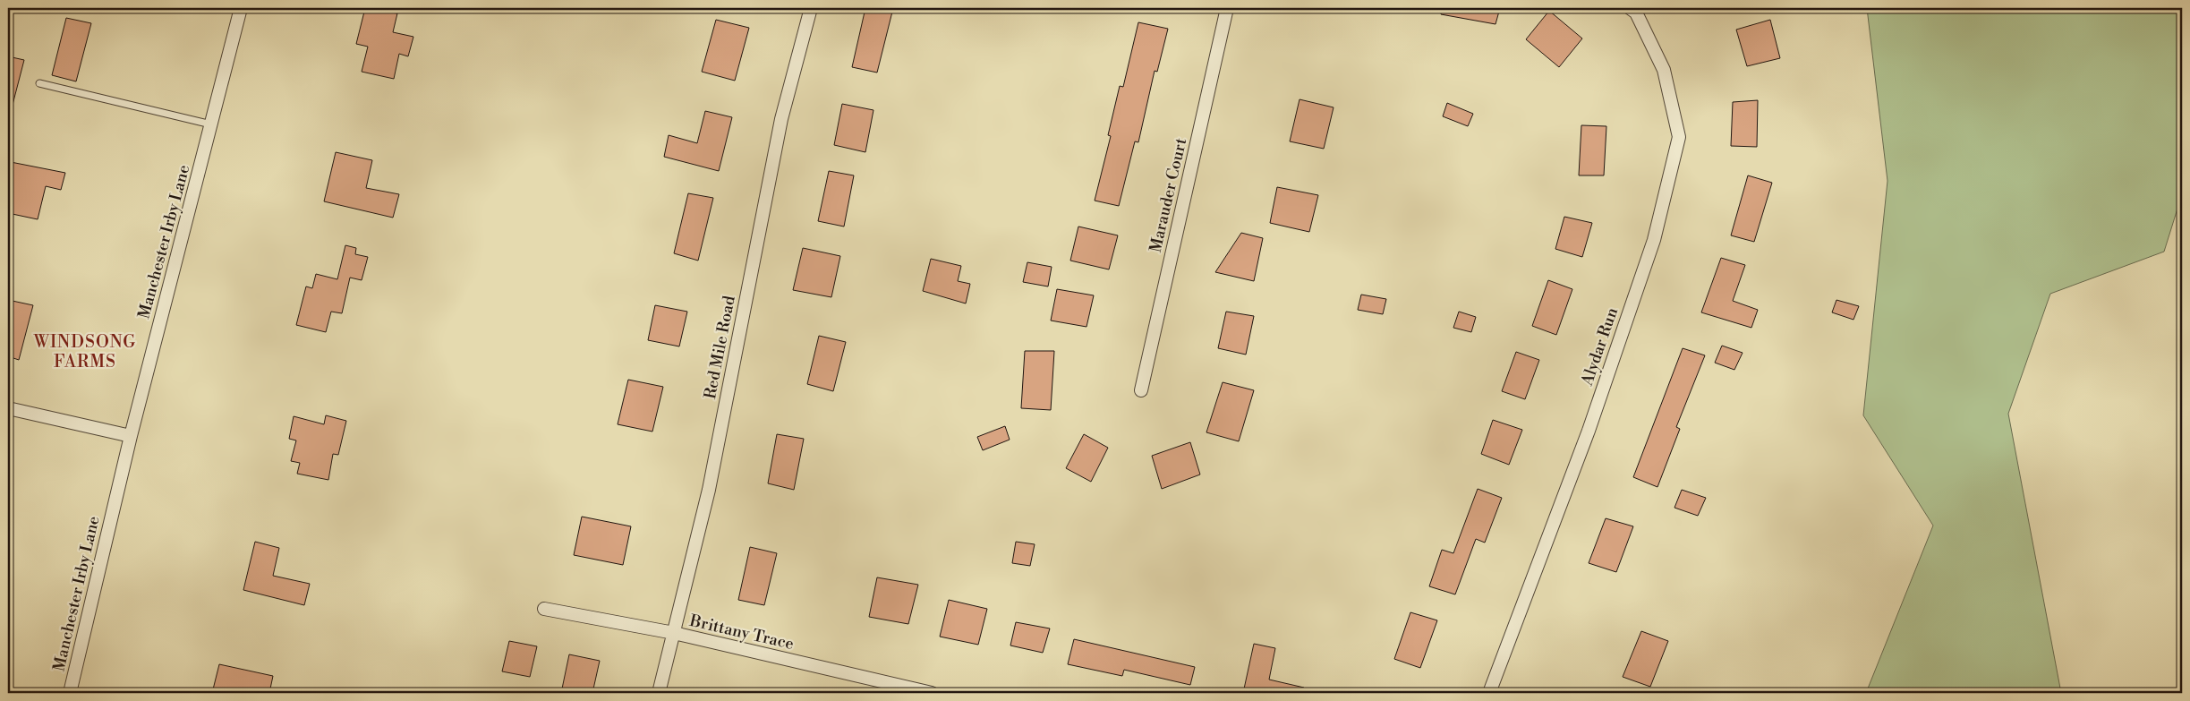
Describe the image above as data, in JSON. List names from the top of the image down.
{
  "streets": {
    "street": [
      "Marauder Court",
      "Manchester Irby Lane",
      "Alydar Run",
      "Red Mile Road",
      "Brittany Trace"
    ]
  },
  "crossings": [
    ["Red Mile Road", "Brittany Trace"]
  ],
  "districts": ["WINDSONG FARMS"]
}
